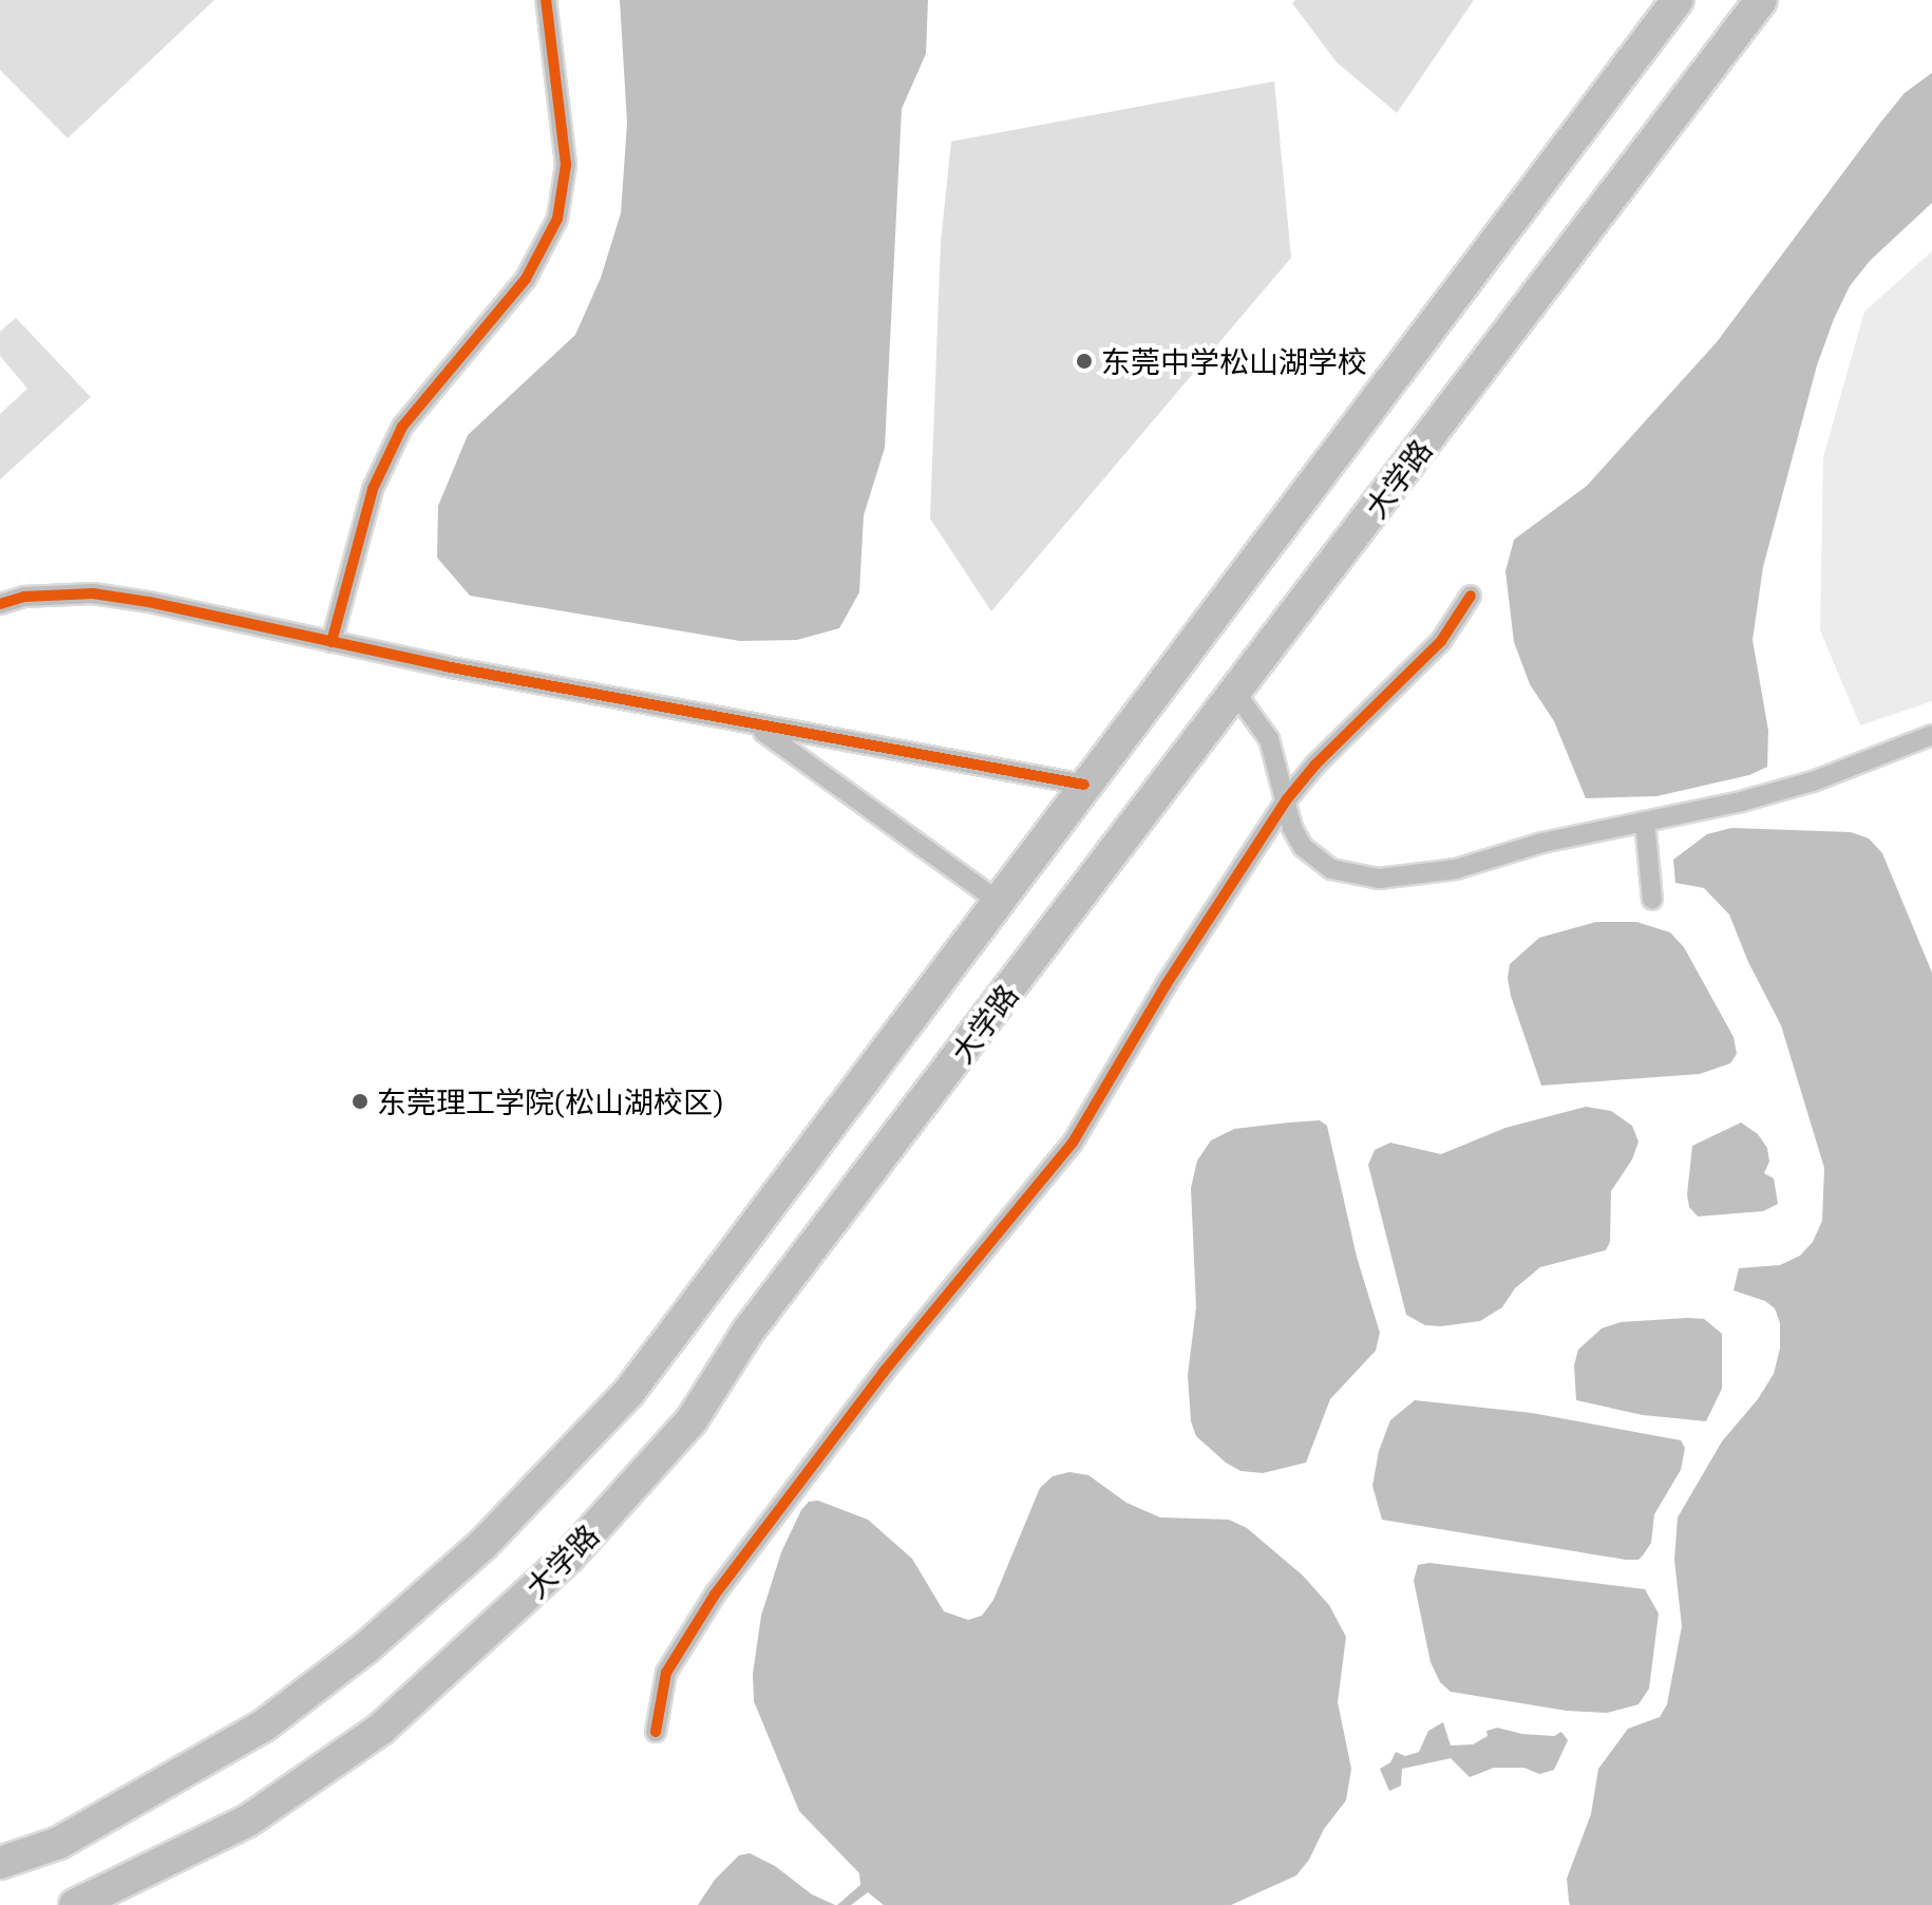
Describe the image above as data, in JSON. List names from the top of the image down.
{
  "streets": {
    "main road": ["大学路"]
  },
  "places": ["东莞中学松山湖学校", "东莞理工学院(松山湖校区)"]
}
